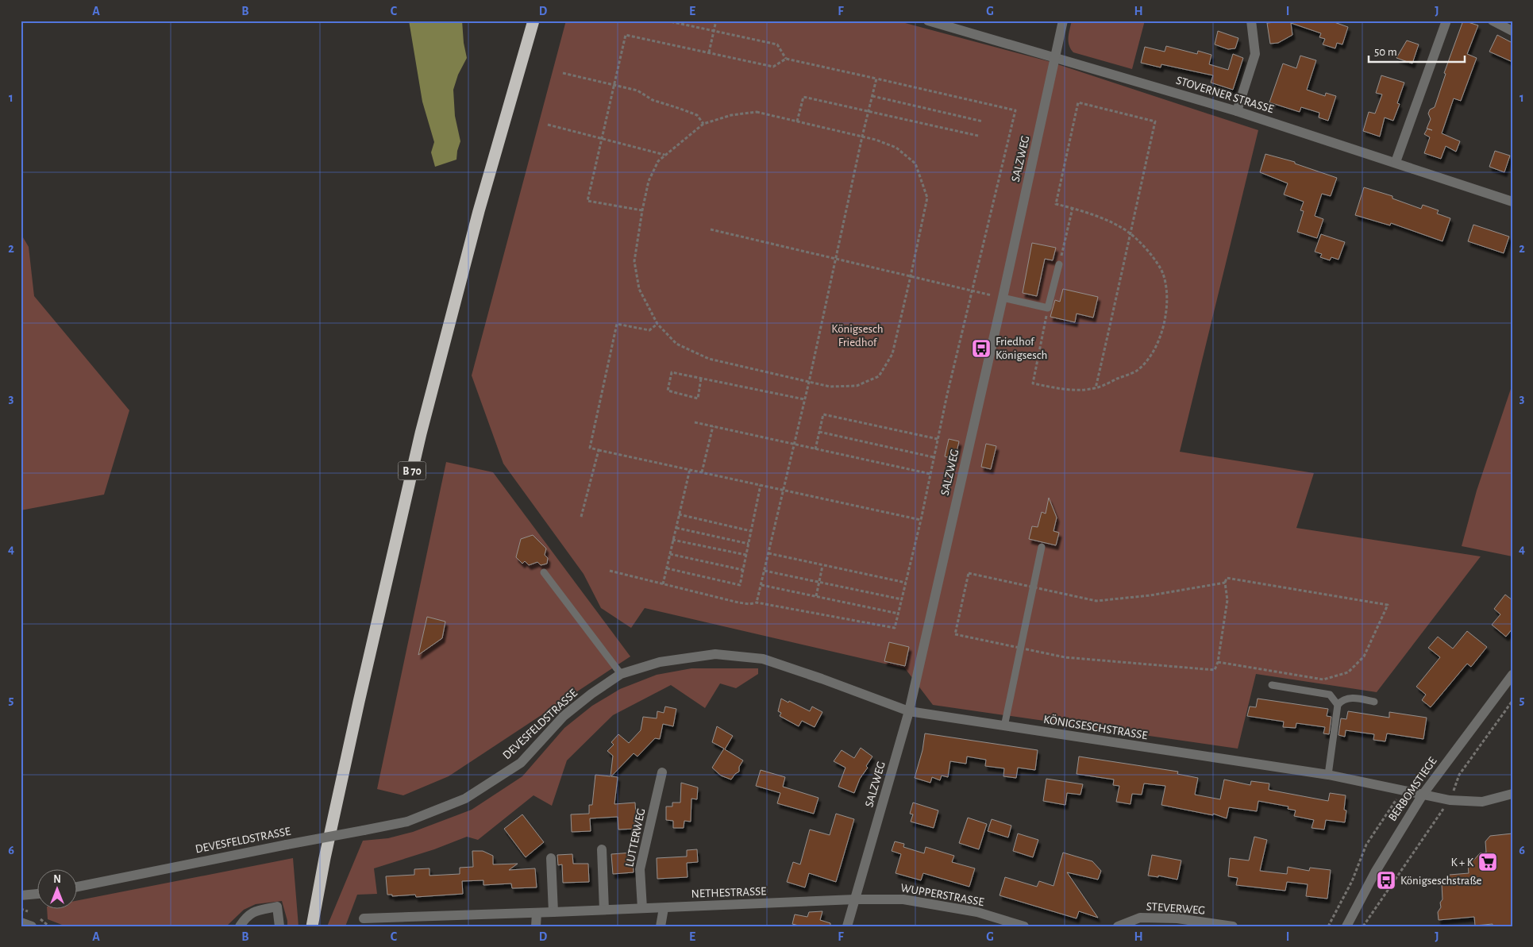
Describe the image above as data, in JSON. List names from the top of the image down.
{
  "streets": {
    "highway": ["B 70"],
    "street": [
      "STOVERNER STRASSE",
      "SALZWEG",
      "DEVESFELDSTRASSE",
      "KÖNIGSESCHSTRASSE",
      "BERBOMSTIEGE",
      "LUTTERWEG",
      "NETHESTRASSE",
      "WUPPERSTRASSE",
      "STEVERWEG"
    ]
  },
  "crossings": [
    ["STOVERNER STRASSE", "SALZWEG"],
    ["SALZWEG", "DEVESFELDSTRASSE"],
    ["SALZWEG", "KÖNIGSESCHSTRASSE"],
    ["SALZWEG", "NETHESTRASSE"],
    ["SALZWEG", "WUPPERSTRASSE"],
    ["DEVESFELDSTRASSE", "KÖNIGSESCHSTRASSE"],
    ["KÖNIGSESCHSTRASSE", "BERBOMSTIEGE"],
    ["LUTTERWEG", "NETHESTRASSE"],
    ["NETHESTRASSE", "WUPPERSTRASSE"]
  ],
  "parks": ["Königsesch Friedhof"],
  "places": {
    "bus stop": ["Friedhof Königsesch", "Königseschstraße"],
    "supermarket": ["K + K"]
  },
  "scale_bar": "50 m",
  "north": "top",
  "grid": {
    "columns": [
      "A",
      "B",
      "C",
      "D",
      "E",
      "F",
      "G",
      "H",
      "I",
      "J"
    ],
    "rows": [
      "1",
      "2",
      "3",
      "4",
      "5",
      "6"
    ]
  }
}
